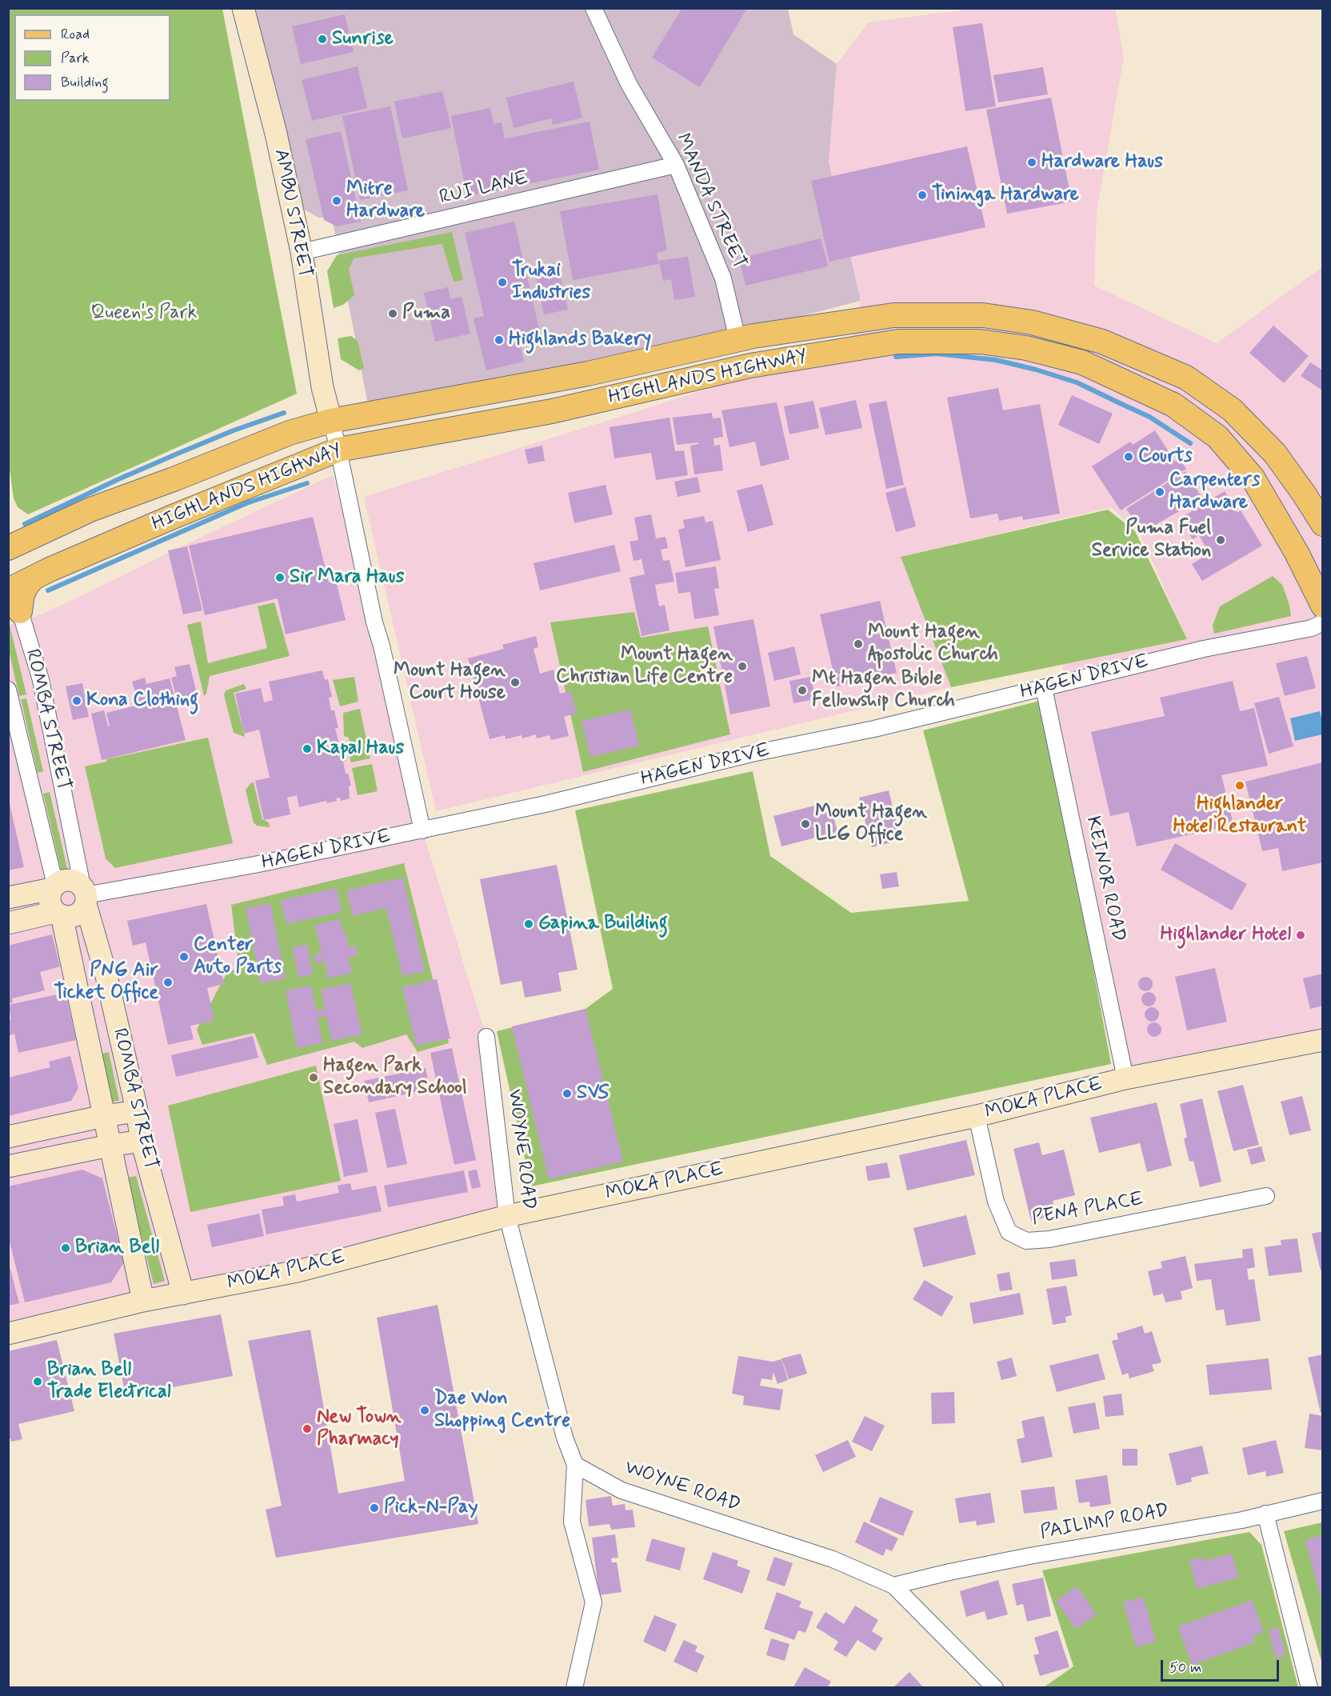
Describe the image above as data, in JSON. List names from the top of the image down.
{
  "streets": {
    "main road": ["HIGHLANDS HIGHWAY"],
    "street": [
      "RUI LANE",
      "MANDA STREET",
      "AMBU STREET",
      "HAGEN DRIVE",
      "ROMBA STREET",
      "KEINOR ROAD",
      "MOKA PLACE",
      "WOYNE ROAD",
      "PENA PLACE",
      "PAILIMP ROAD"
    ]
  },
  "crossings": [
    ["RUI LANE", "MANDA STREET"],
    ["RUI LANE", "AMBU STREET"],
    ["MANDA STREET", "HIGHLANDS HIGHWAY"],
    ["AMBU STREET", "HIGHLANDS HIGHWAY"],
    ["HIGHLANDS HIGHWAY", "ROMBA STREET"],
    ["HAGEN DRIVE", "ROMBA STREET"],
    ["HAGEN DRIVE", "KEINOR ROAD"],
    ["ROMBA STREET", "MOKA PLACE"],
    ["KEINOR ROAD", "MOKA PLACE"],
    ["MOKA PLACE", "WOYNE ROAD"],
    ["MOKA PLACE", "PENA PLACE"],
    ["WOYNE ROAD", "PAILIMP ROAD"]
  ],
  "parks": ["Queen's Park"],
  "places": [
    "Sunrise",
    "Hardware Haus",
    "Tininga Hardware",
    "Mitre Hardware",
    "Trukai Industries",
    "Puma",
    "Highlands Bakery",
    "Courts",
    "Carpenters Hardware",
    "Puma Fuel Service Station",
    "Sir Mara Haus",
    "Mount Hagen Apostolic Church",
    "Mount Hagen Christian Life Centre",
    "Mount Hagen Court House",
    "Mt Hagen Bible Fellowship Church",
    "Kona Clothing",
    "Kapal Haus",
    "Highlander Hotel Restaurant",
    "Mount Hagen LLG Office",
    "Gapina Building",
    "Highlander Hotel",
    "Center Auto Parts",
    "PNG Air Ticket Office",
    "Hagen Park Secondary School",
    "SVS",
    "Brian Bell",
    "Brian Bell Trade Electrical",
    "Dae Won Shopping Centre",
    "New Town Pharmacy",
    "Pick-N-Pay"
  ],
  "legend": ["Road", "Park", "Building"],
  "scale_bar": "50 m"
}
